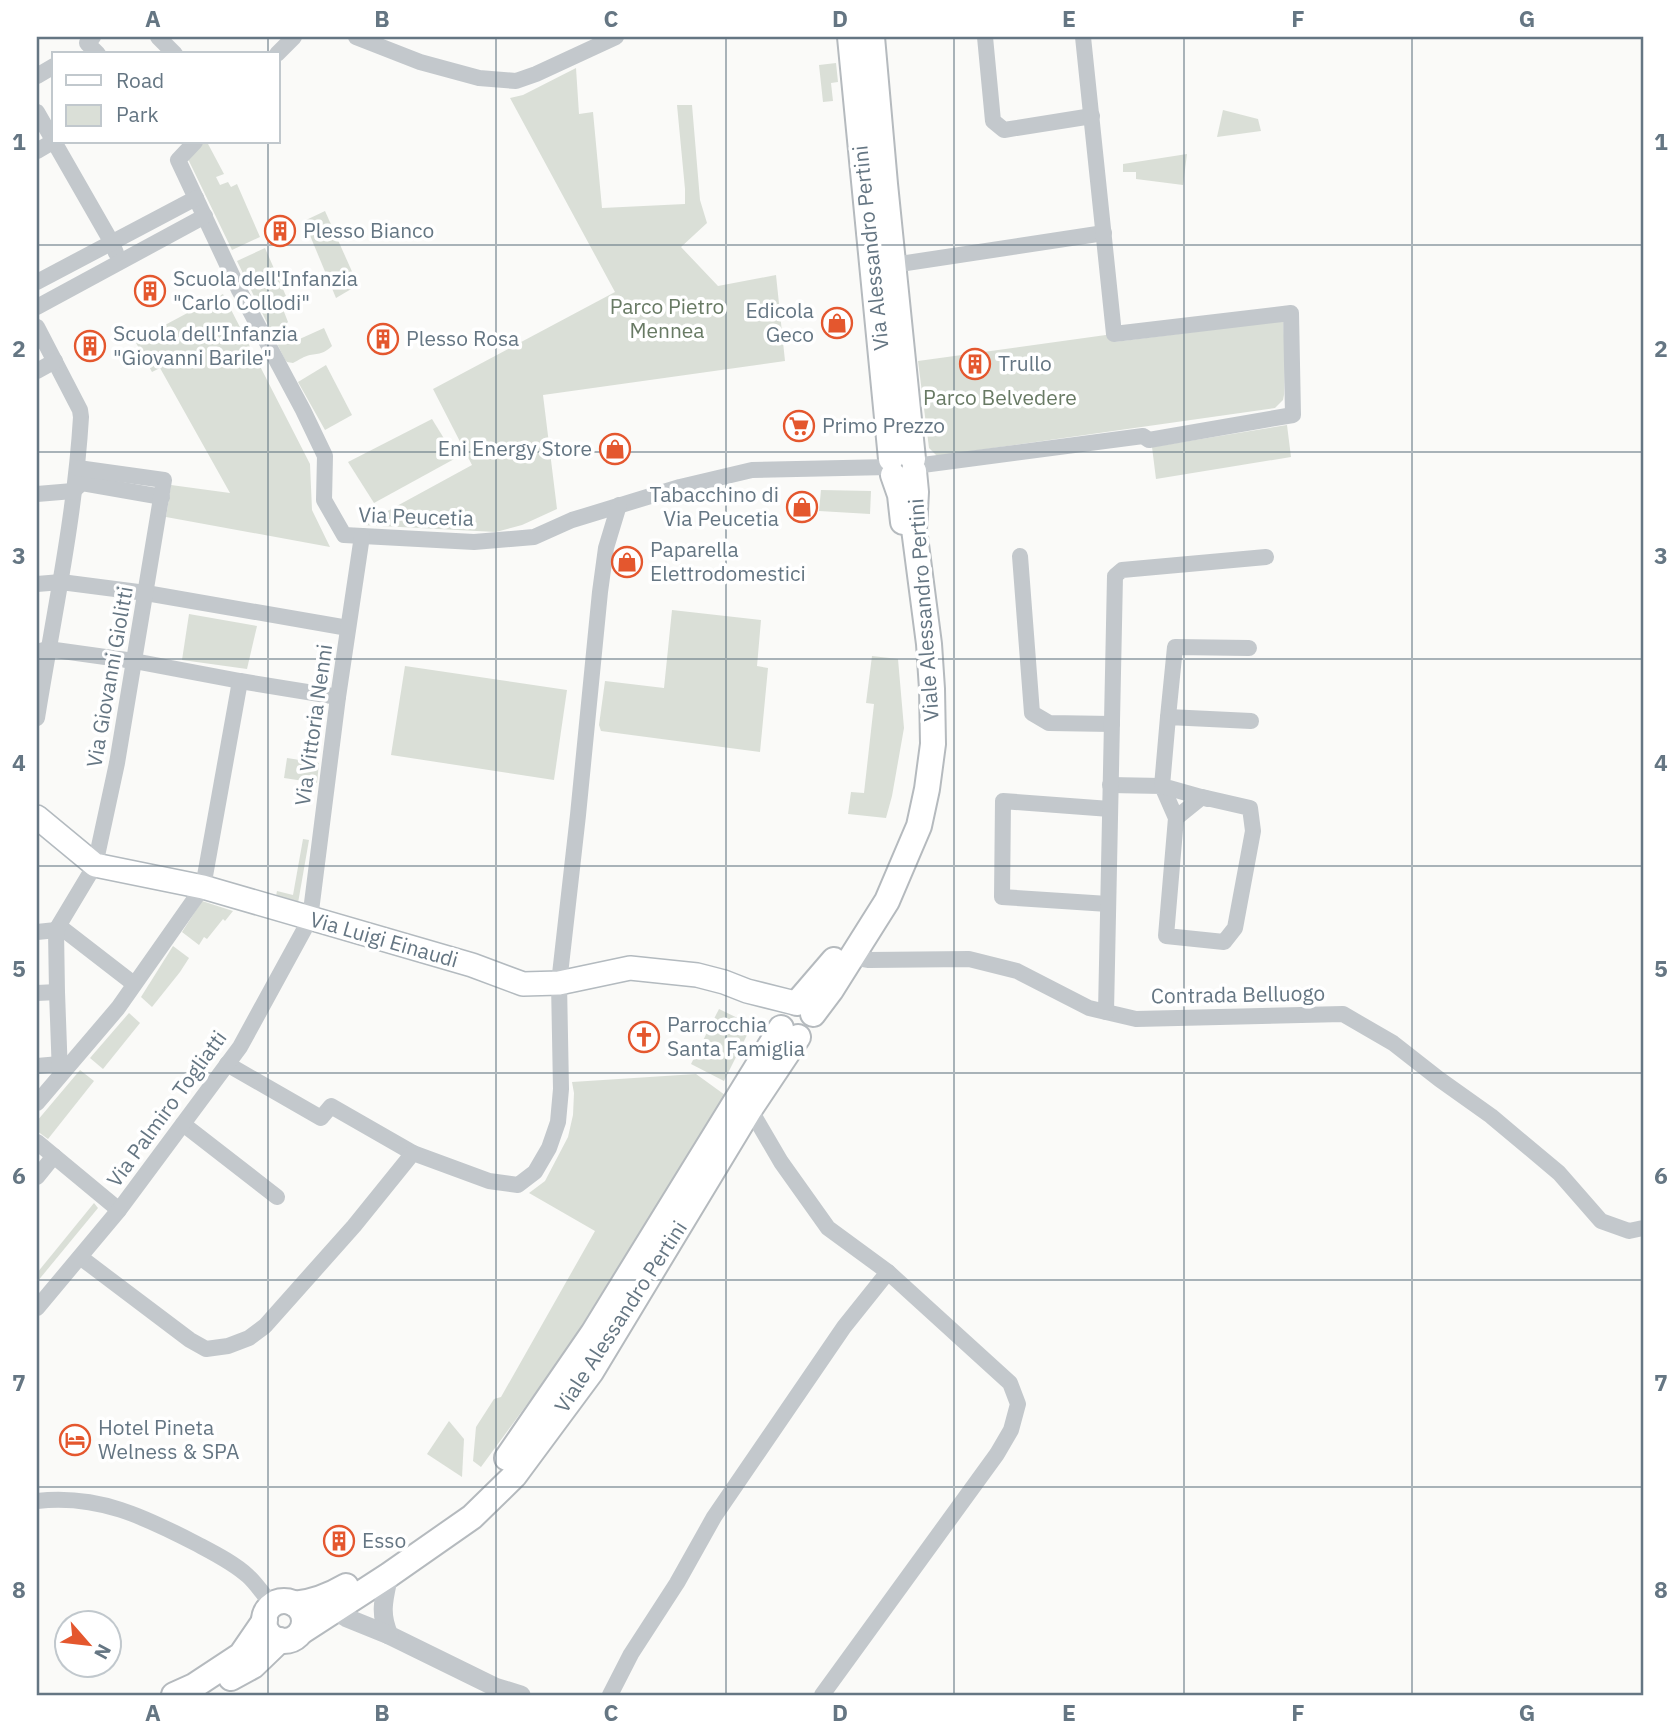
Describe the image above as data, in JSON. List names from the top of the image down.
{
  "streets": {
    "main road": ["Via Alessandro Pertini", "Viale Alessandro Pertini", "Via Luigi Einaudi"],
    "street": [
      "Via Peucetia",
      "Via Giovanni Giolitti",
      "Via Vittoria Nenni",
      "Contrada Belluogo",
      "Via Palmiro Togliatti"
    ]
  },
  "crossings": [
    ["Via Alessandro Pertini", "Via Peucetia"],
    ["Via Alessandro Pertini", "Viale Alessandro Pertini"],
    ["Via Peucetia", "Viale Alessandro Pertini"],
    ["Via Peucetia", "Via Vittoria Nenni"],
    ["Viale Alessandro Pertini", "Via Luigi Einaudi"],
    ["Viale Alessandro Pertini", "Contrada Belluogo"],
    ["Via Giovanni Giolitti", "Via Luigi Einaudi"],
    ["Via Vittoria Nenni", "Via Luigi Einaudi"],
    ["Via Vittoria Nenni", "Via Palmiro Togliatti"],
    ["Via Luigi Einaudi", "Via Palmiro Togliatti"]
  ],
  "parks": ["Parco Pietro Mennea", "Parco Belvedere"],
  "places": {
    "building": [
      "Plesso Bianco",
      "Scuola dell'Infanzia \"Carlo Collodi\"",
      "Plesso Rosa",
      "Scuola dell'Infanzia \"Giovanni Barile\"",
      "Trullo",
      "Esso"
    ],
    "shop": [
      "Edicola Geco",
      "Eni Energy Store",
      "Tabacchino di Via Peucetia",
      "Paparella Elettrodomestici"
    ],
    "supermarket": ["Primo Prezzo"],
    "church": ["Parrocchia Santa Famiglia"],
    "hotel": ["Hotel Pineta Welness & SPA"]
  },
  "legend": ["Road", "Park"],
  "north": "bottom right",
  "grid": {
    "columns": [
      "A",
      "B",
      "C",
      "D",
      "E",
      "F",
      "G"
    ],
    "rows": [
      "1",
      "2",
      "3",
      "4",
      "5",
      "6",
      "7",
      "8"
    ]
  }
}
